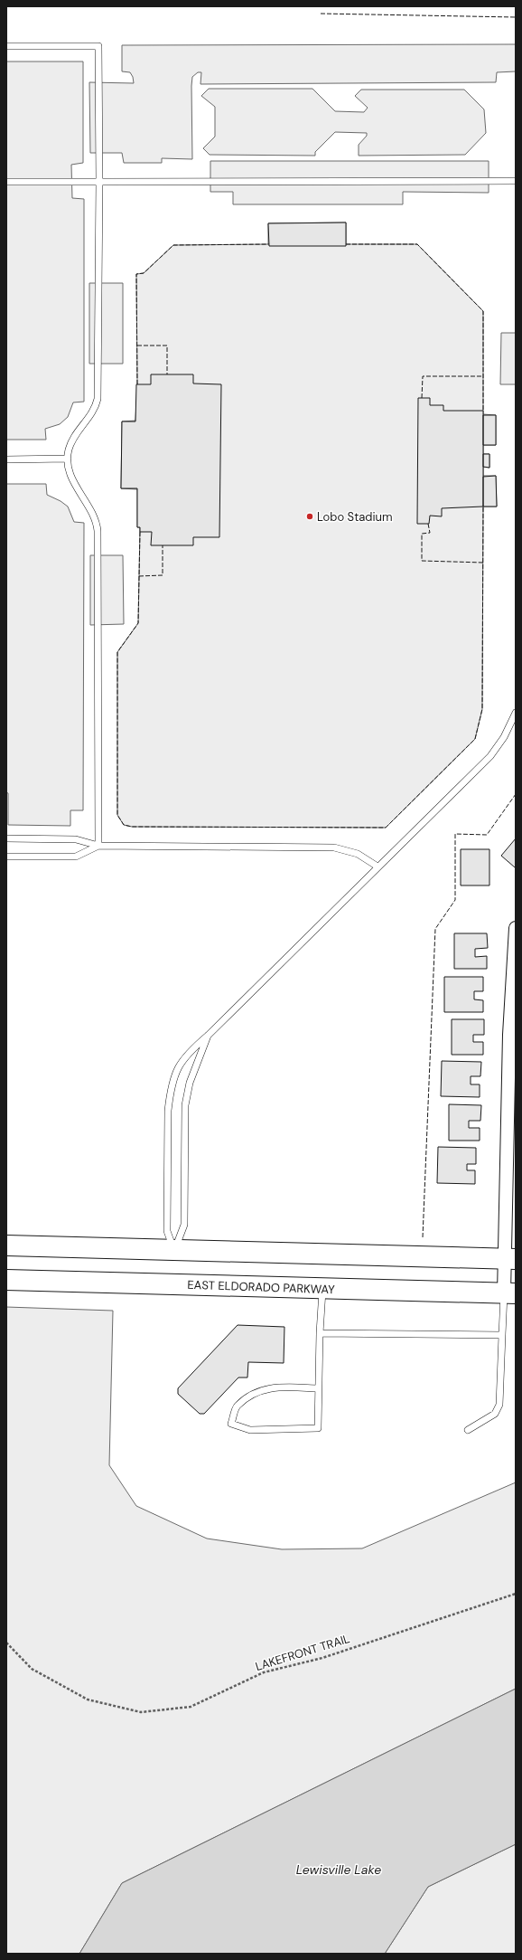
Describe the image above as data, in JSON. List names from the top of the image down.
{
  "streets": {
    "main road": ["EAST ELDORADO PARKWAY"],
    "path": ["LAKEFRONT TRAIL"]
  },
  "water": ["Lewisville Lake"],
  "places": ["Lobo Stadium"]
}
